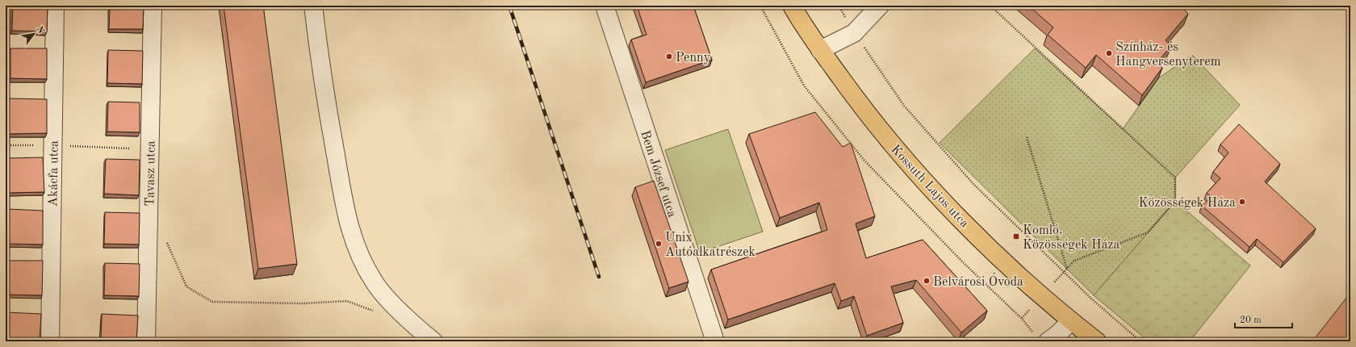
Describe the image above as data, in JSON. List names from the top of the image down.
{
  "streets": {
    "main road": ["Kossuth Lajos utca"],
    "street": ["Akácfa utca", "Tavasz utca", "Bem József utca"]
  },
  "places": {
    "other": [
      "Színház- és Hangversenyterem",
      "Penny",
      "Közösségek Háza",
      "Unix Autóalkatrészek",
      "Belvárosi Óvoda"
    ],
    "transit": ["Komló, Közösségek Háza"]
  },
  "scale_bar": "20 m",
  "north": "top right"
}
